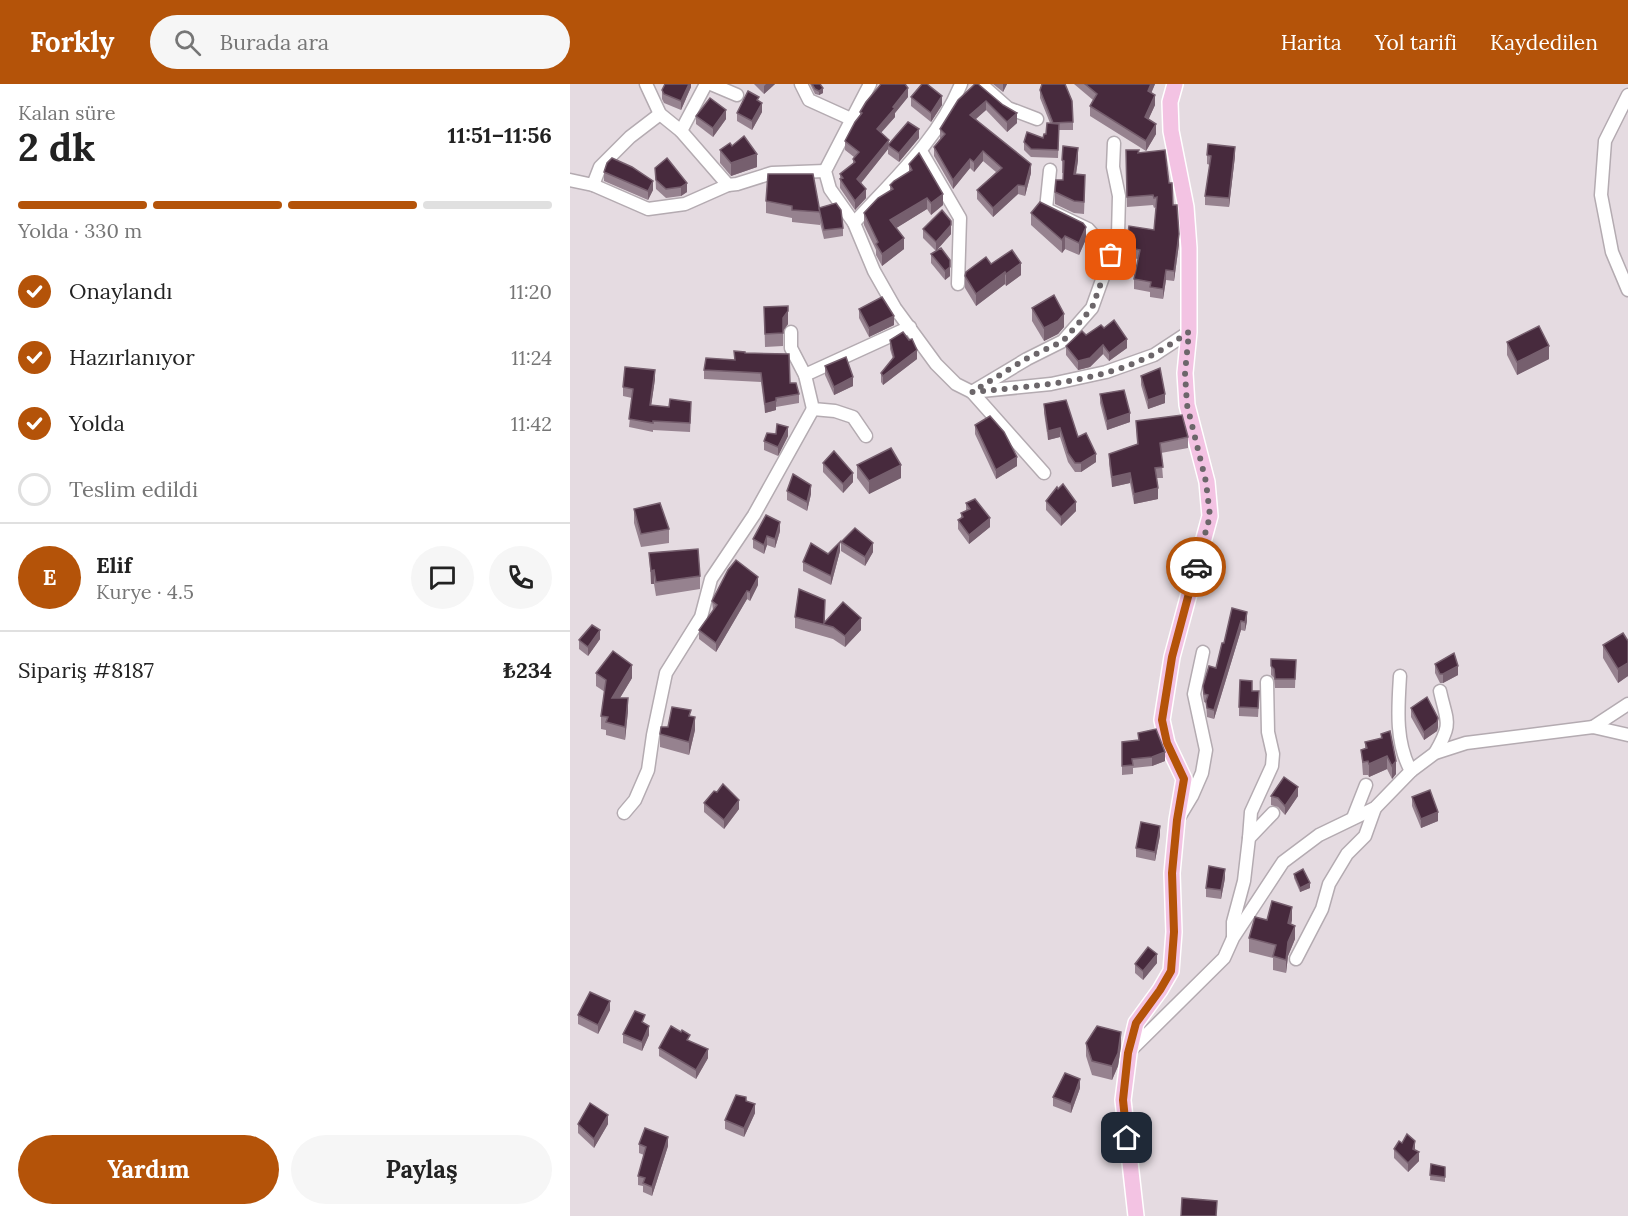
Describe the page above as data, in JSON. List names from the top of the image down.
{
  "page": {
    "header": "Forkly",
    "search": "Burada ara",
    "nav": ["Harita", "Yol tarifi", "Kaydedilen"],
    "heading": ["2 dk", "Kalan süre", "11:51–11:56"],
    "panel": [
      "Elif",
      "Kurye · 4.5",
      "Sipariş #8187",
      "₺234"
    ],
    "bar": "Yolda · 330 m",
    "list": [
      ["Onaylandı", "11:20"],
      ["Hazırlanıyor", "11:24"],
      ["Yolda", "11:42"],
      "Teslim edildi"
    ],
    "round": "E",
    "buttons": ["Yardım", "Paylaş"]
  }
}
